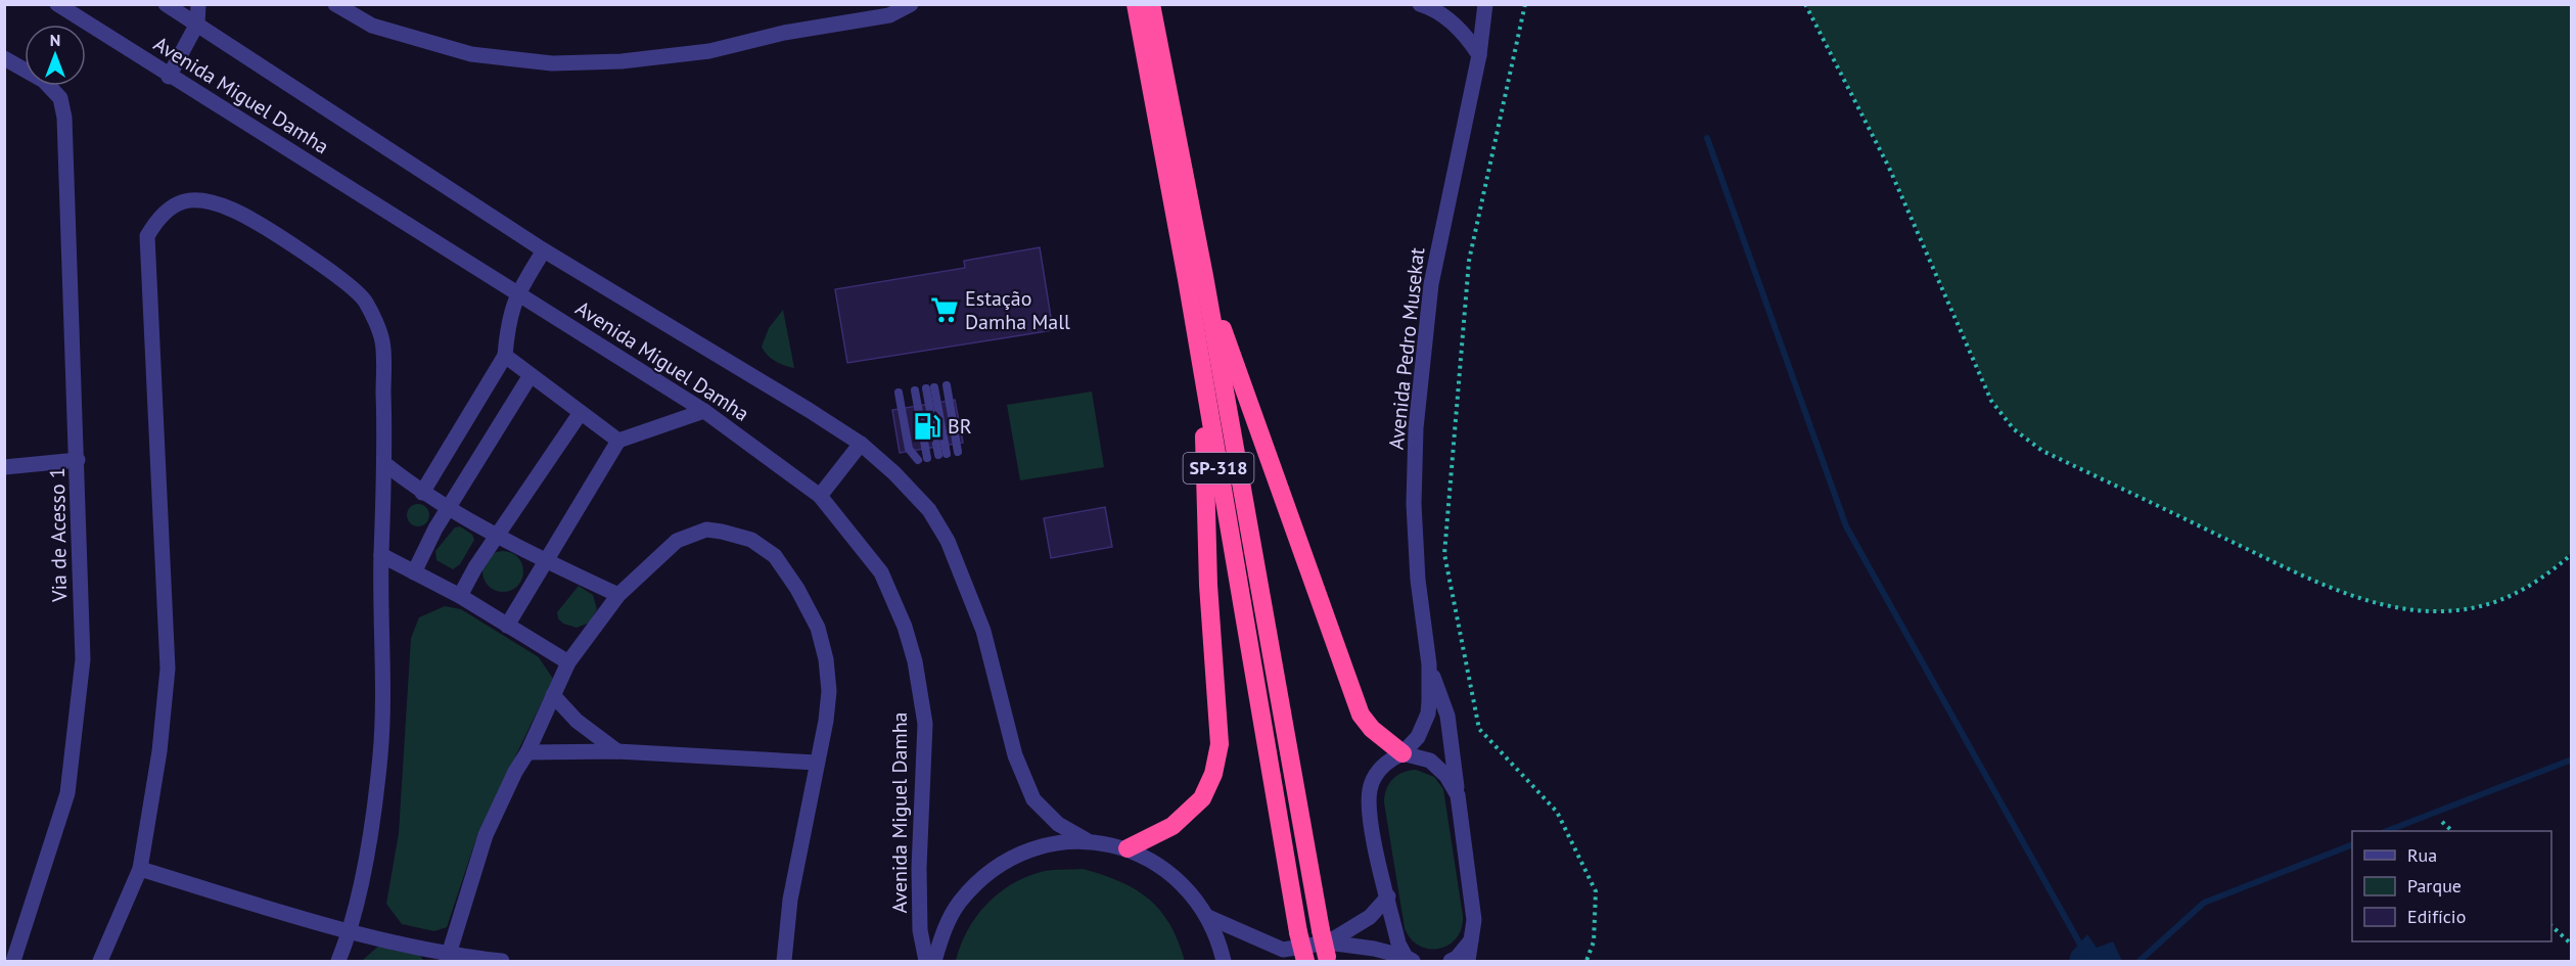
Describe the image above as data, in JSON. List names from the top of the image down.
{
  "streets": {
    "highway": ["SP-318"],
    "street": ["Avenida Miguel Damha", "Avenida Pedro Musekat", "Via de Acesso 1"]
  },
  "places": {
    "supermarket": ["Estação Damha Mall"],
    "fuel station": ["BR"]
  },
  "legend": ["Rua", "Parque", "Edifício"],
  "north": "top"
}
